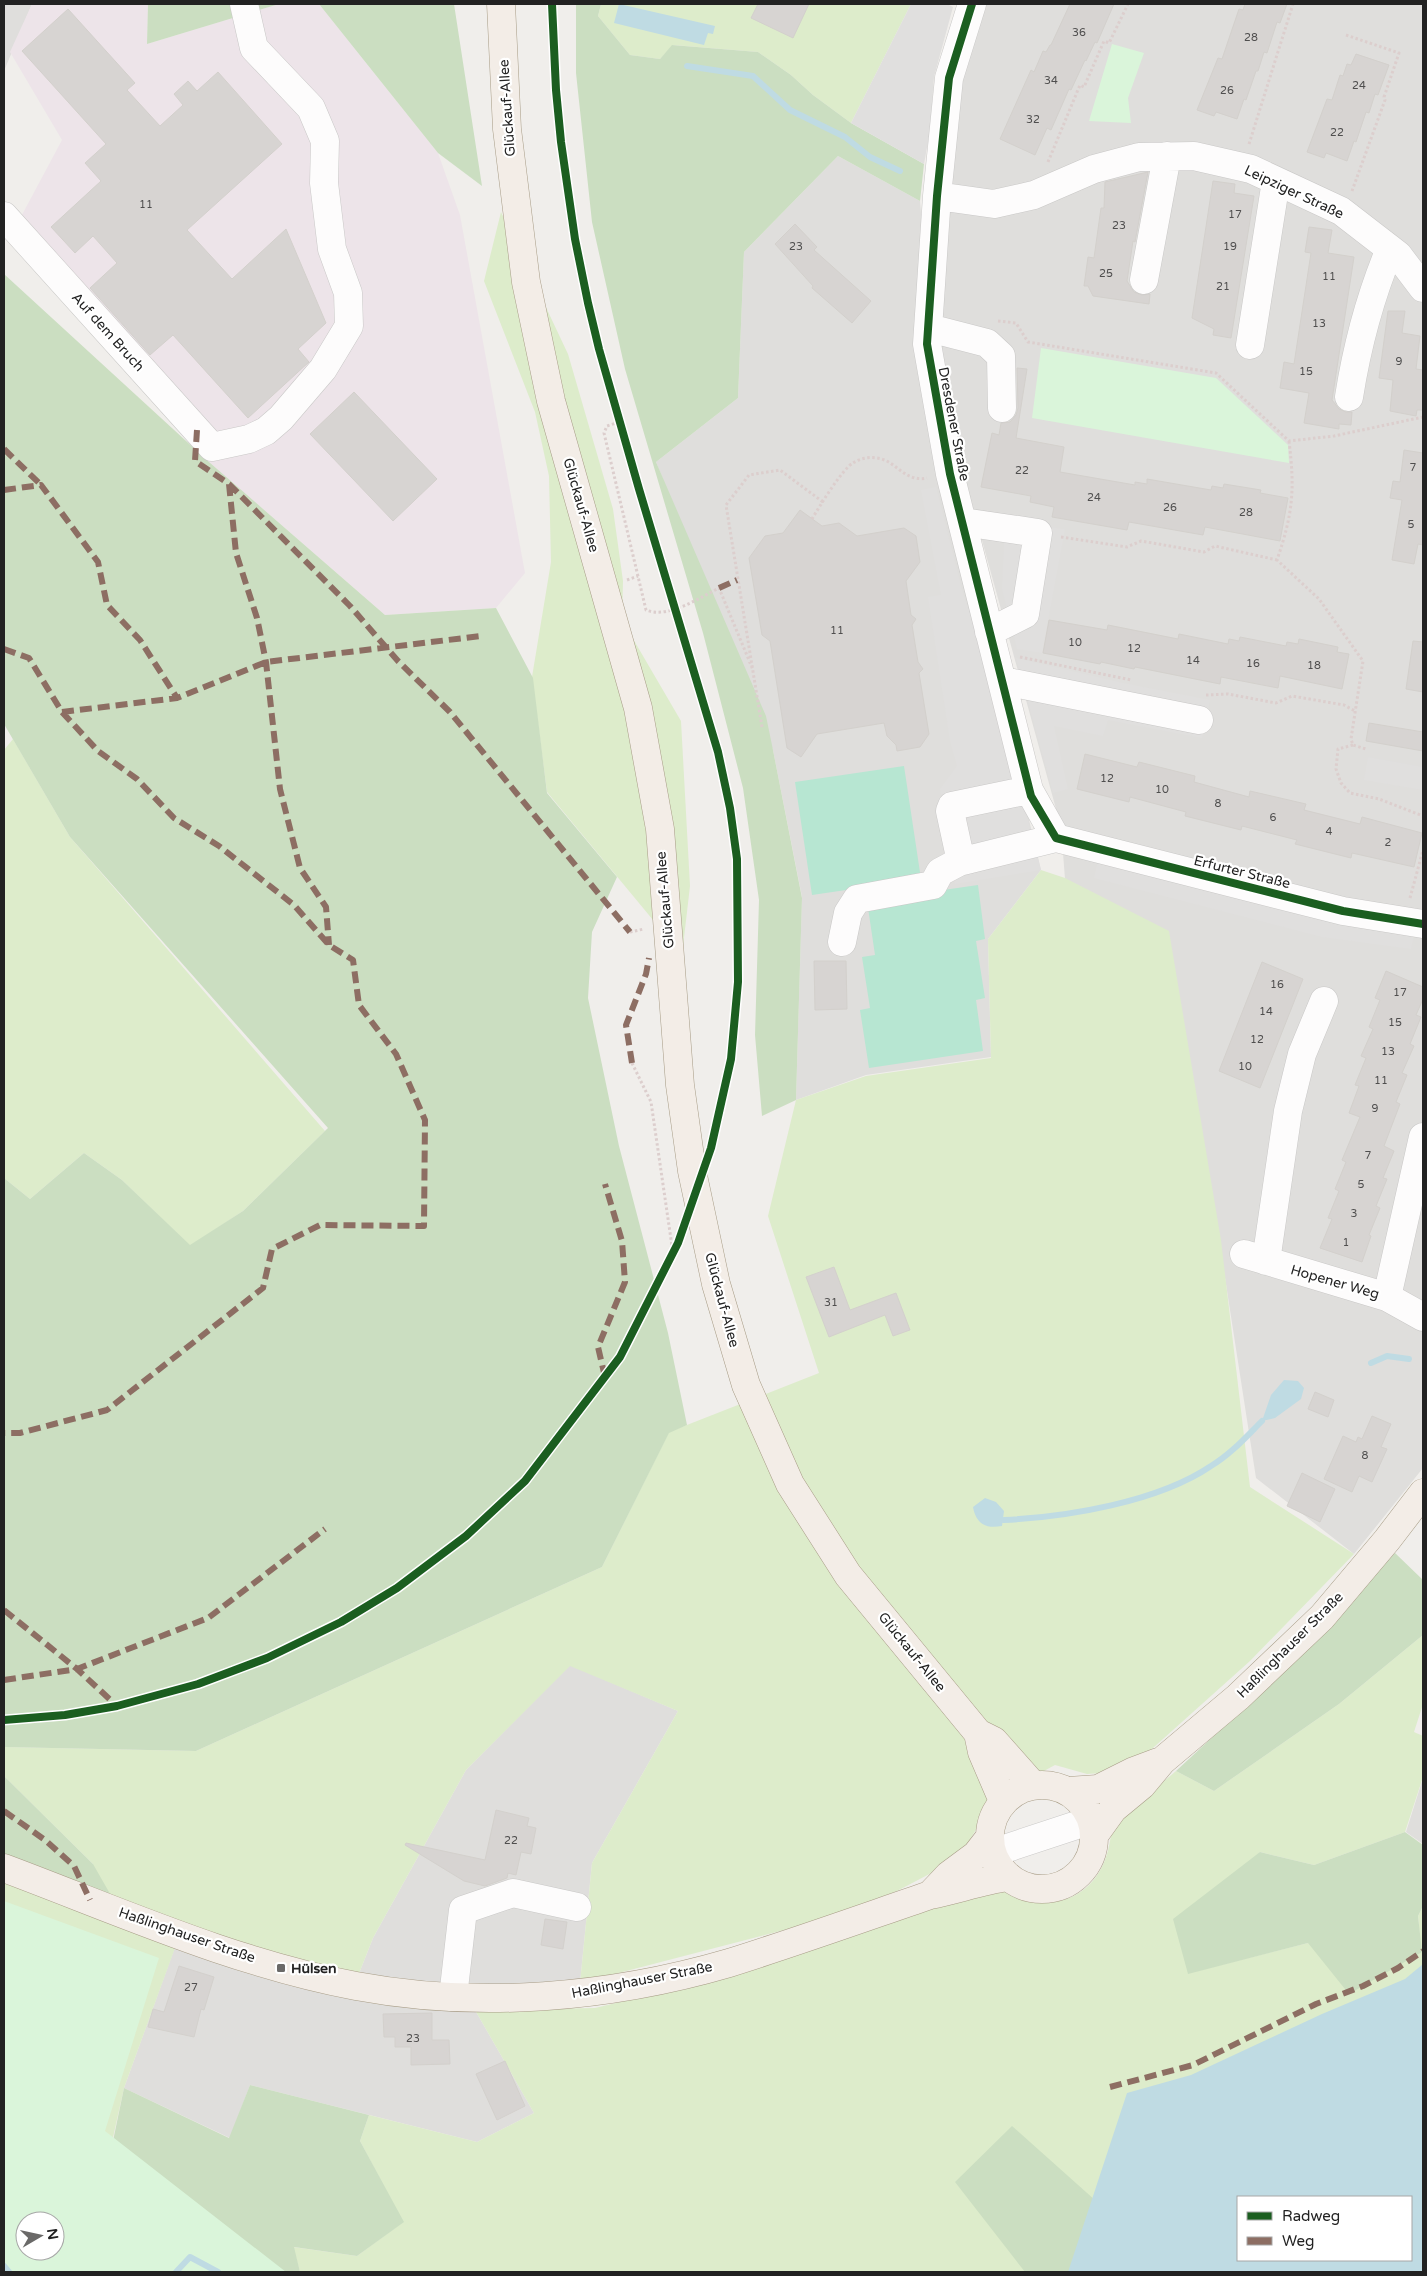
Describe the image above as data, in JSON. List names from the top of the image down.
{
  "streets": {
    "main road": ["Glückauf-Allee", "Haßlinghauser Straße"],
    "street": [
      "Leipziger Straße",
      "Auf dem Bruch",
      "Dresdener Straße",
      "Erfurter Straße",
      "Hopener Weg"
    ]
  },
  "crossings": [
    ["Leipziger Straße", "Dresdener Straße"],
    ["Dresdener Straße", "Erfurter Straße"]
  ],
  "places": {
    "transit": ["Hülsen"]
  },
  "house_numbers": [
    "36",
    "28",
    "34",
    "24",
    "26",
    "32",
    "22",
    "11",
    "17",
    "23",
    "23",
    "19",
    "25",
    "11",
    "21",
    "13",
    "9",
    "15",
    "7",
    "22",
    "24",
    "26",
    "28",
    "5",
    "11",
    "10",
    "12",
    "14",
    "16",
    "18",
    "12",
    "10",
    "8",
    "6",
    "4",
    "2",
    "16",
    "17",
    "14",
    "15",
    "12",
    "13",
    "10",
    "11",
    "9",
    "7",
    "5",
    "3",
    "1",
    "31",
    "8",
    "22",
    "27",
    "23"
  ],
  "legend": ["Radweg", "Weg"],
  "north": "right"
}
